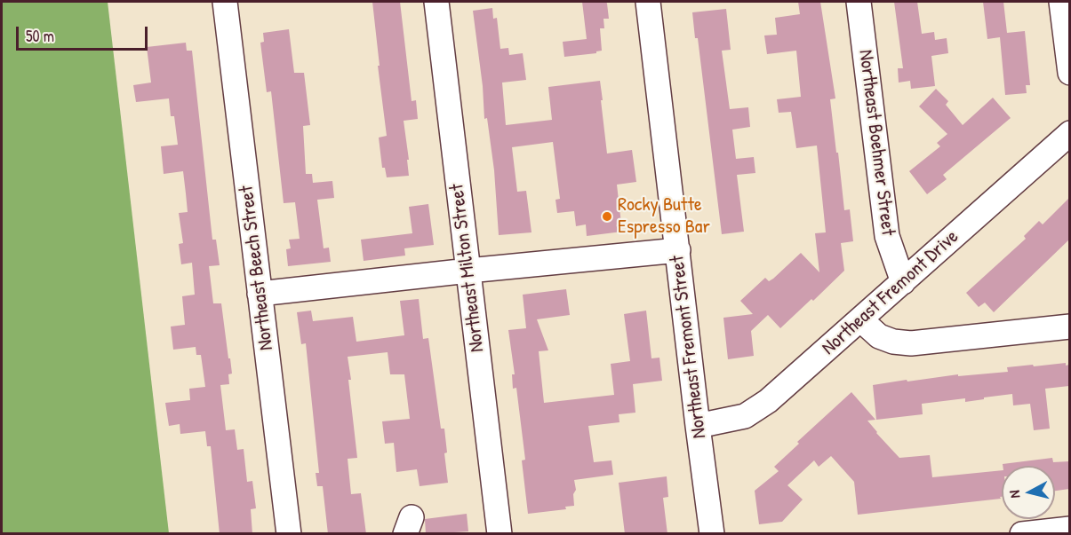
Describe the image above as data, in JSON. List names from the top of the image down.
{
  "streets": {
    "street": [
      "Northeast Boehmer Street",
      "Northeast Beech Street",
      "Northeast Milton Street",
      "Northeast Fremont Drive",
      "Northeast Fremont Street"
    ]
  },
  "crossings": [
    ["Northeast Boehmer Street", "Northeast Fremont Drive"],
    ["Northeast Fremont Drive", "Northeast Fremont Street"]
  ],
  "places": ["Rocky Butte Espresso Bar"],
  "scale_bar": "50 m",
  "north": "left"
}
